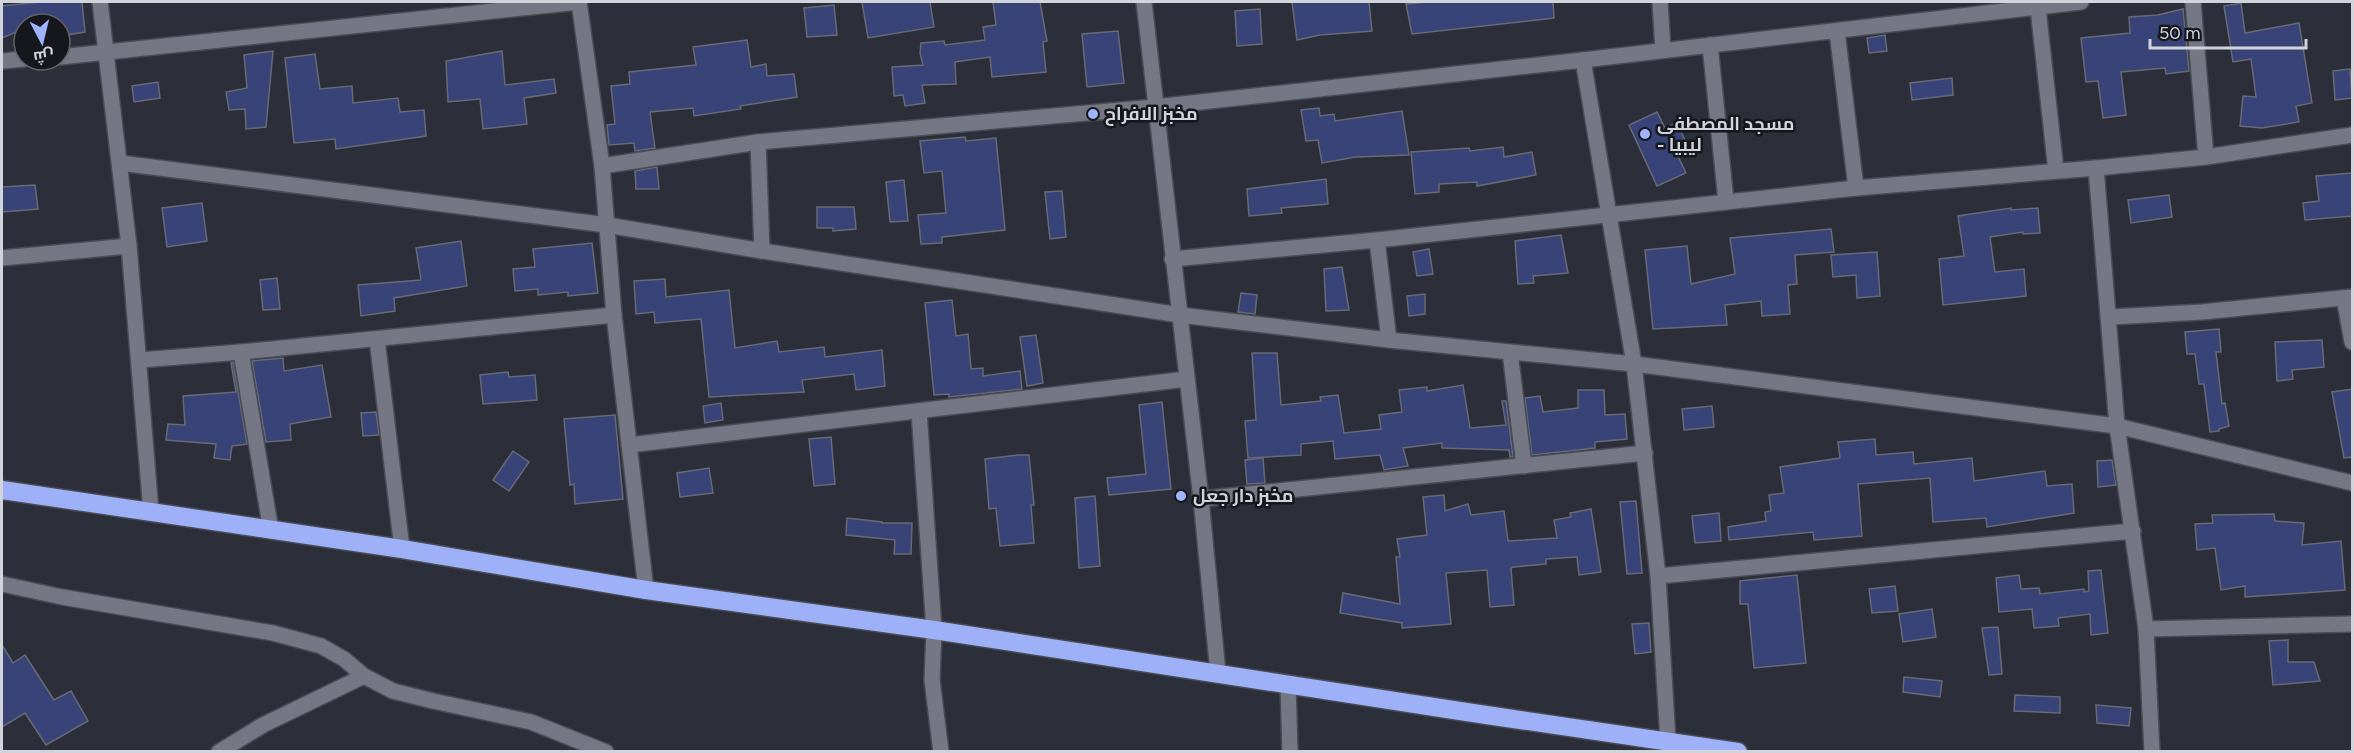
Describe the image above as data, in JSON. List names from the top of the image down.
{
  "places": ["مخبز الافراح", "مسجد المصطفى - ليبيا", "مخبز دار جعل"],
  "scale_bar": "50 m",
  "north": "bottom"
}
